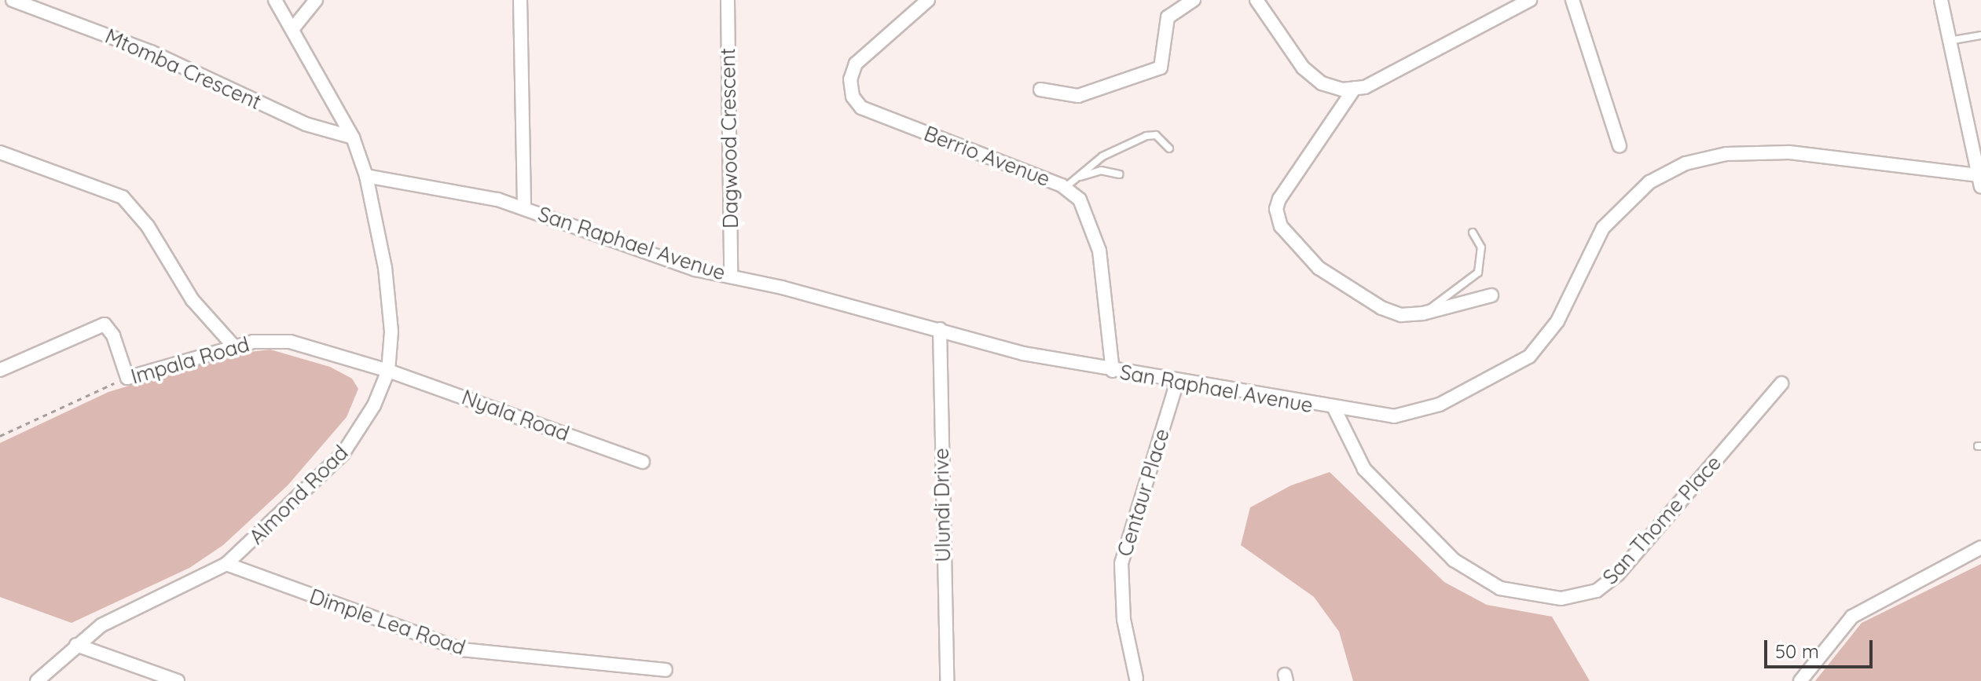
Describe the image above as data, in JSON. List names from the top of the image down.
{
  "streets": {
    "street": [
      "Mtomba Crescent",
      "Dagwood Crescent",
      "Berrio Avenue",
      "San Raphael Avenue",
      "Impala Road",
      "Nyala Road",
      "Centaur Place",
      "Almond Road",
      "Ulundi Drive",
      "San Thome Place",
      "Dimple Lea Road"
    ]
  },
  "crossings": [
    ["Mtomba Crescent", "Almond Road"],
    ["Dagwood Crescent", "San Raphael Avenue"],
    ["Berrio Avenue", "San Raphael Avenue"],
    ["San Raphael Avenue", "Centaur Place"],
    ["San Raphael Avenue", "Almond Road"],
    ["San Raphael Avenue", "Ulundi Drive"],
    ["San Raphael Avenue", "San Thome Place"],
    ["Impala Road", "Nyala Road"],
    ["Impala Road", "Almond Road"],
    ["Nyala Road", "Almond Road"],
    ["Almond Road", "Dimple Lea Road"]
  ],
  "scale_bar": "50 m"
}
